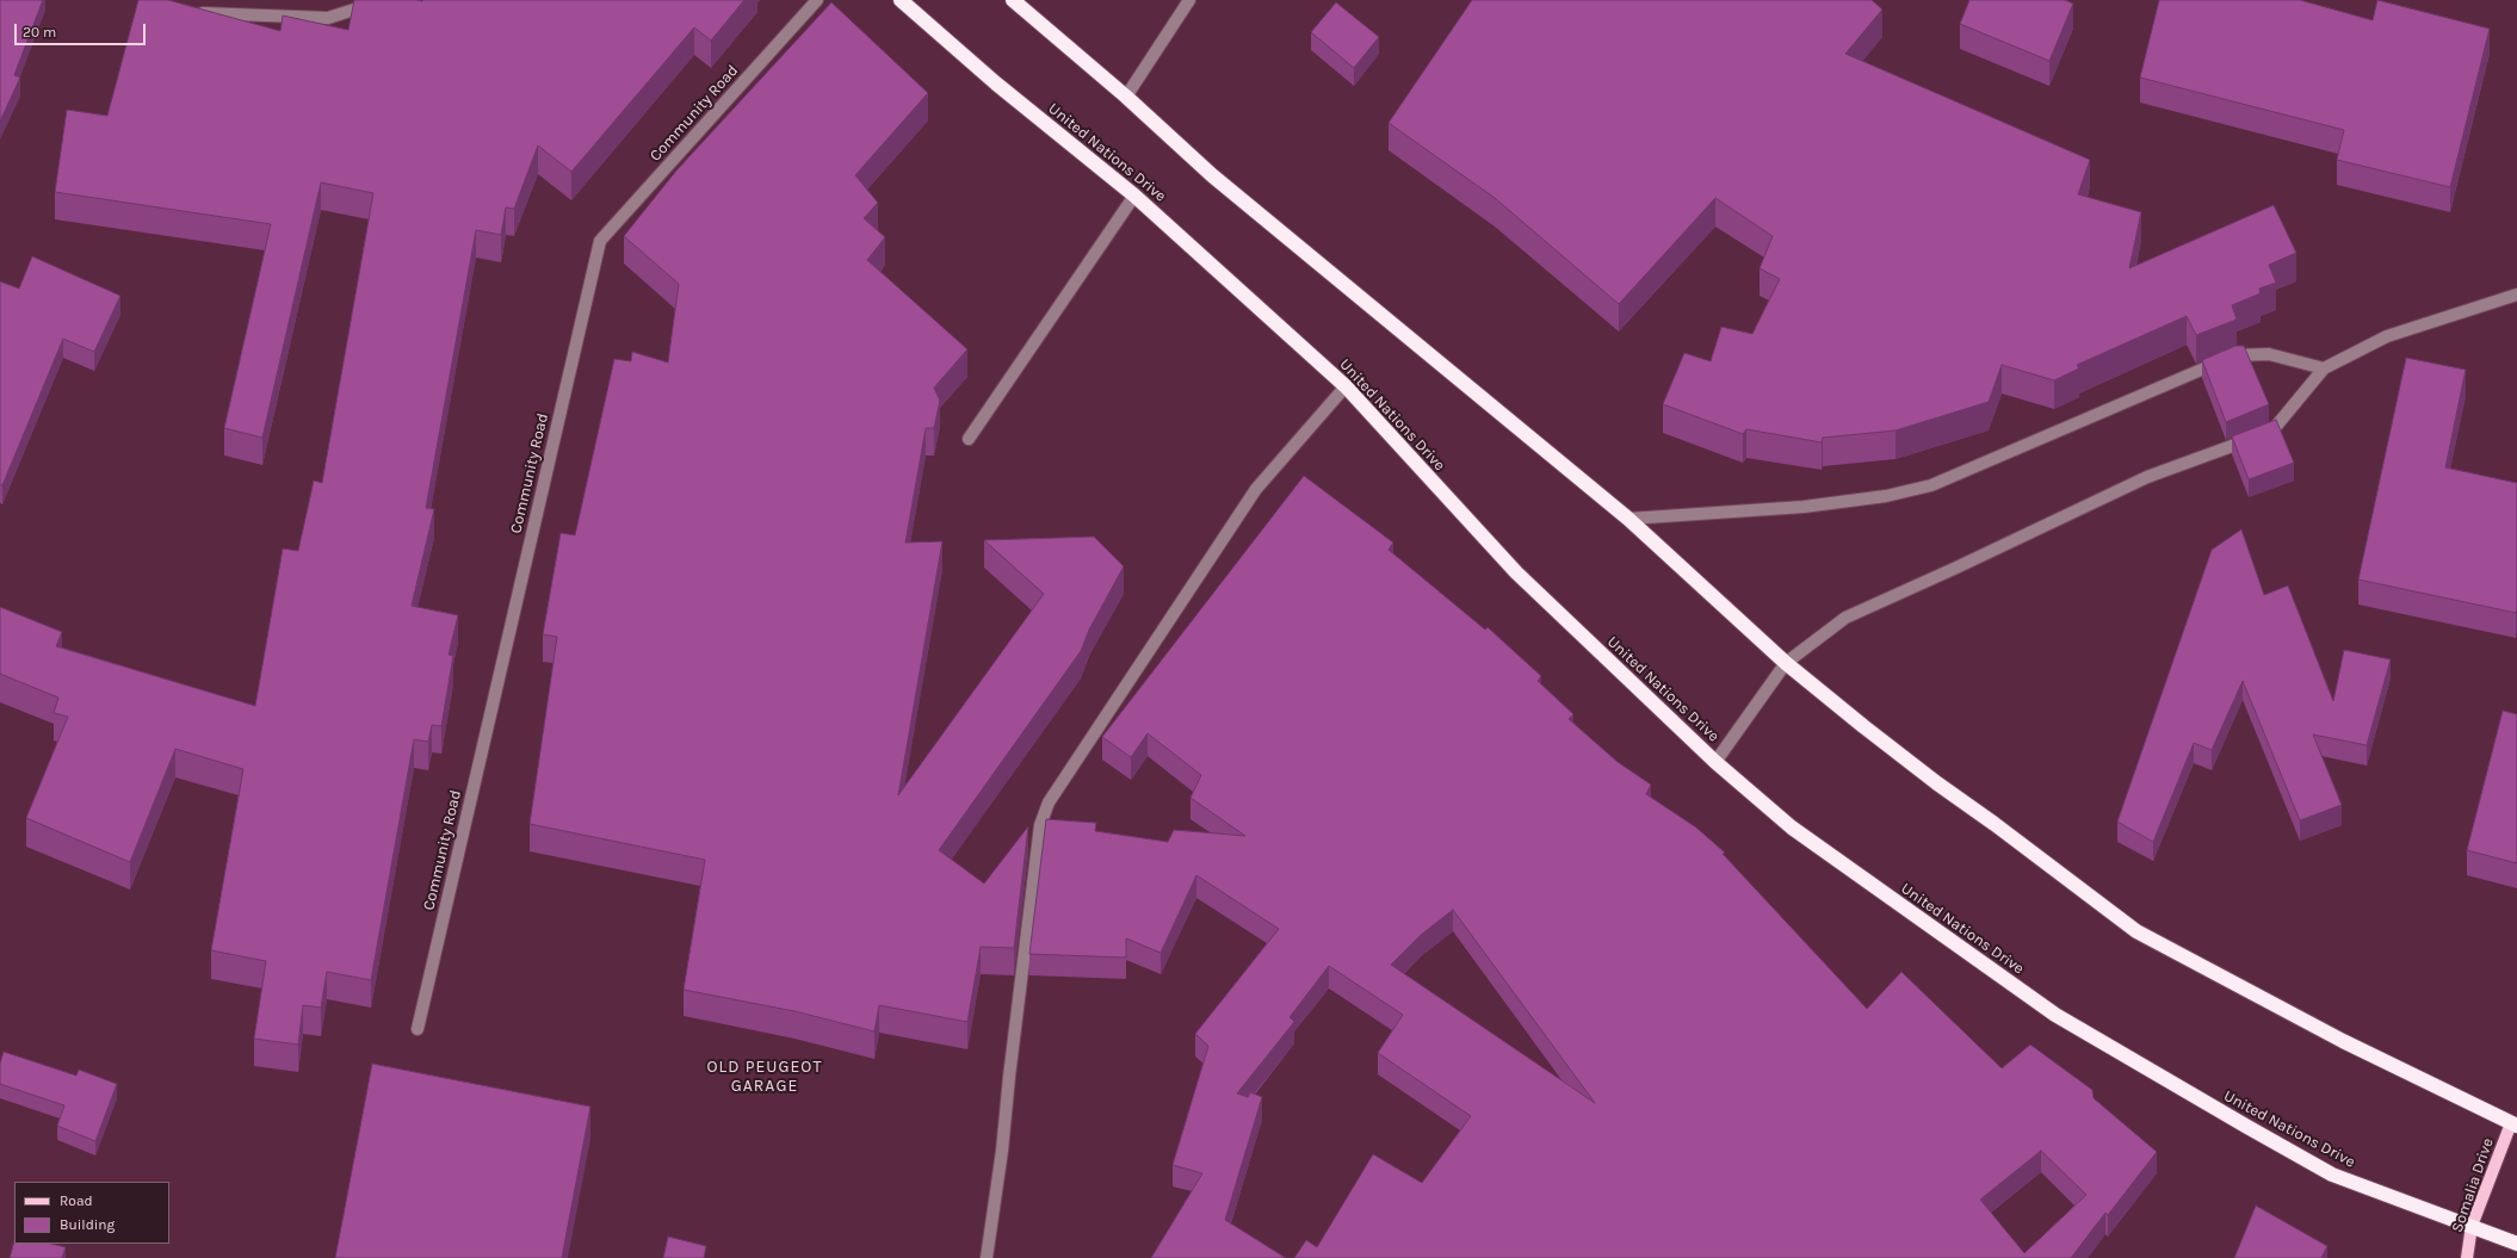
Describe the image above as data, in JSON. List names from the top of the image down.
{
  "streets": {
    "highway": ["United Nations Drive"],
    "main road": ["Somalia Drive"],
    "street": ["Community Road"]
  },
  "crossings": [
    ["United Nations Drive", "Somalia Drive"]
  ],
  "districts": ["OLD PEUGEOT GARAGE"],
  "legend": ["Road", "Building"],
  "scale_bar": "20 m"
}
